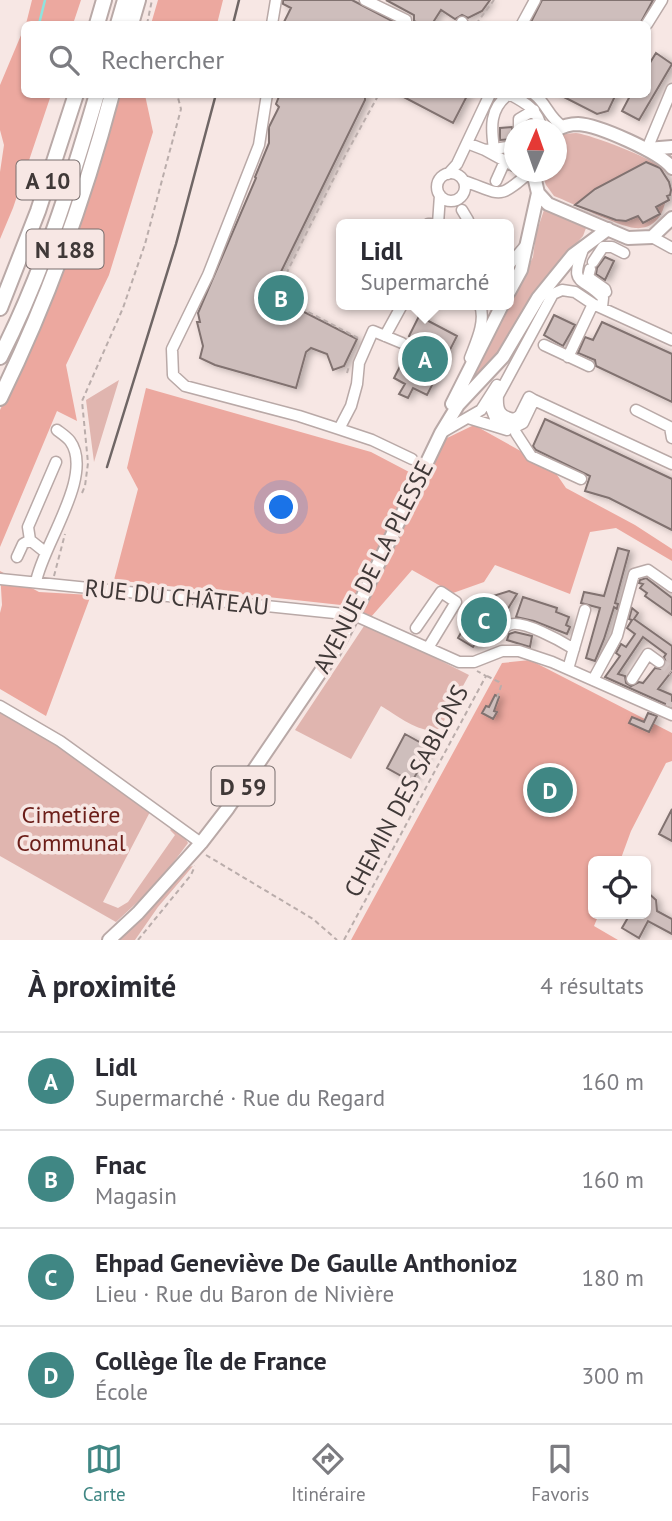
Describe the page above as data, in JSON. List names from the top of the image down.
{
  "streets": {
    "highway": ["A 10", "N 188"],
    "main road": ["AVENUE DE LA PLESSE", "D 59"],
    "street": ["RUE DU CHÂTEAU"],
    "path": ["CHEMIN DES SABLONS"]
  },
  "crossings": [
    ["AVENUE DE LA PLESSE", "RUE DU CHÂTEAU"],
    ["RUE DU CHÂTEAU", "CHEMIN DES SABLONS"]
  ],
  "parks": ["Cimetière Communal"],
  "north": "top",
  "page": {
    "search": "Rechercher",
    "popup": ["Lidl", "Supermarché"],
    "pins": [
      "B",
      "A",
      "C",
      "D"
    ],
    "heading": ["À proximité", "4 résultats"],
    "list": [
      {
        "mark": "A",
        "name": "Lidl",
        "note": "Supermarché · Rue du Regard",
        "value": "160 m"
      },
      {
        "mark": "B",
        "name": "Fnac",
        "note": "Magasin",
        "value": "160 m"
      },
      {
        "mark": "C",
        "name": "Ehpad Geneviève De Gaulle Anthonioz",
        "note": "Lieu · Rue du Baron de Nivière",
        "value": "180 m"
      },
      {
        "mark": "D",
        "name": "Collège Île de France",
        "note": "École",
        "value": "300 m"
      }
    ],
    "nav": ["Carte", "Itinéraire", "Favoris"]
  }
}
